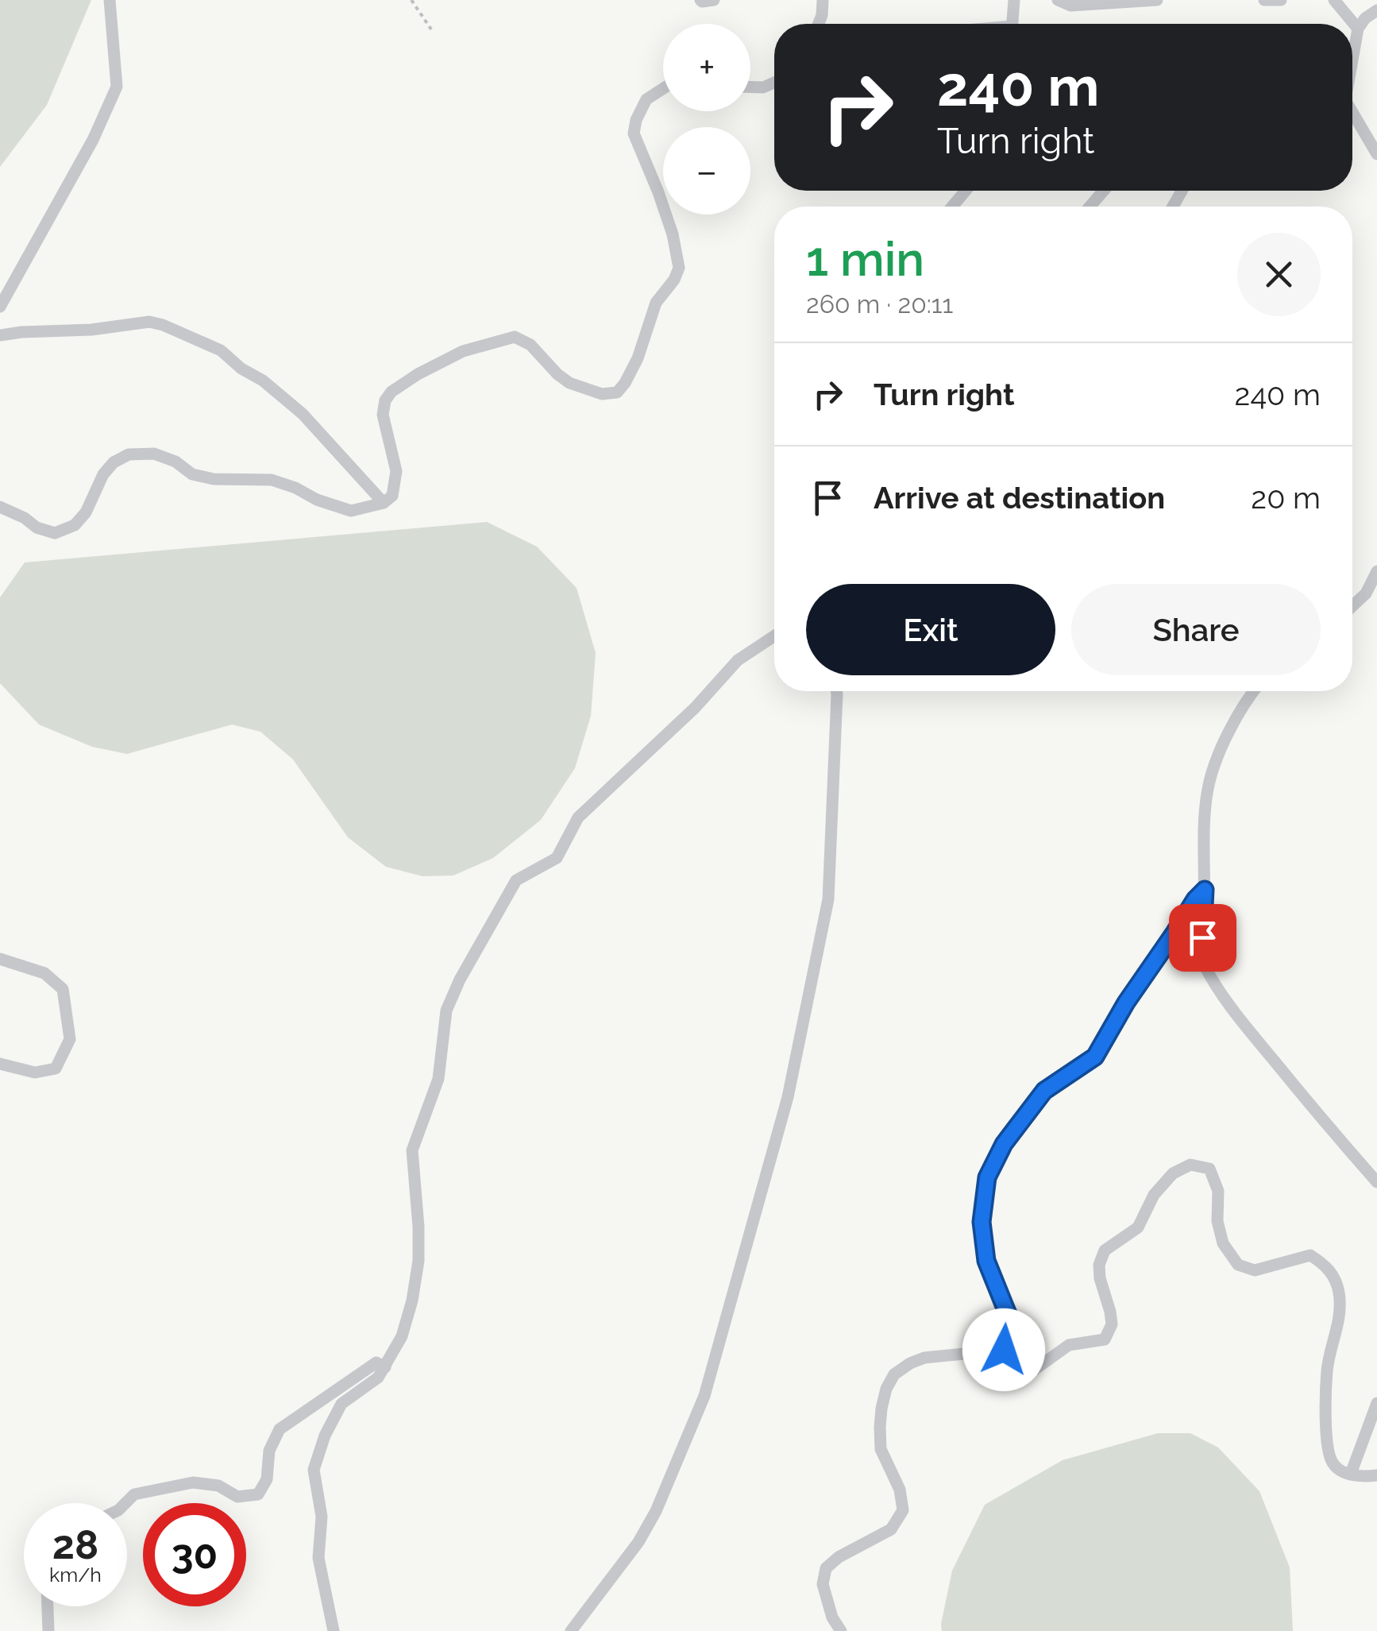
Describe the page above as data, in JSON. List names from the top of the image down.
{
  "page": {
    "map_buttons": ["+", "−"],
    "turn": ["240 m", "Turn right"],
    "heading": ["1 min", "260 m · 20:11"],
    "list": [
      {
        "name": "Turn right",
        "value": "240 m"
      },
      {
        "name": "Arrive at destination",
        "value": "20 m"
      }
    ],
    "buttons": ["Exit", "Share"],
    "speed": "28 km/h",
    "limit": "30"
  }
}
